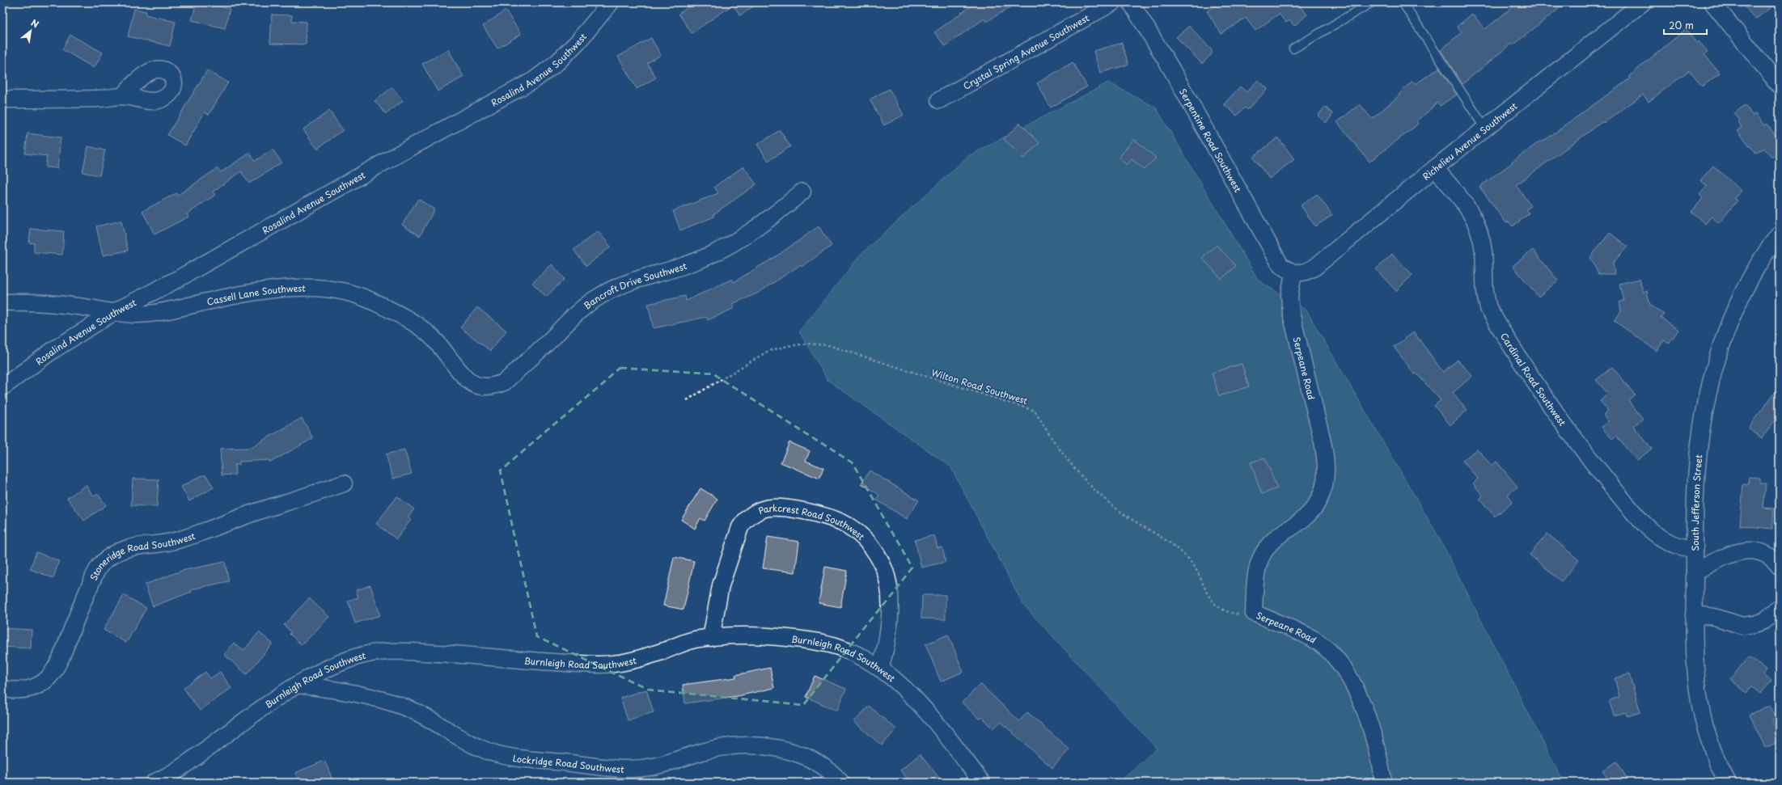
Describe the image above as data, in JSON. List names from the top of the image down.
{
  "streets": {
    "street": [
      "Crystal Spring Avenue Southwest",
      "Rosalind Avenue Southwest",
      "Serpentine Road Southwest",
      "Richelieu Avenue Southwest",
      "Bancroft Drive Southwest",
      "Cassell Lane Southwest",
      "Serpeane Road",
      "Cardinal Road Southwest",
      "South Jefferson Street",
      "Parkcrest Road Southwest",
      "Stoneridge Road Southwest",
      "Burnleigh Road Southwest",
      "Lockridge Road Southwest"
    ],
    "path": ["Wilton Road Southwest"]
  },
  "crossings": [
    ["Rosalind Avenue Southwest", "Cassell Lane Southwest"],
    ["Serpentine Road Southwest", "Richelieu Avenue Southwest"],
    ["Serpentine Road Southwest", "Serpeane Road"],
    ["Richelieu Avenue Southwest", "Serpeane Road"],
    ["Richelieu Avenue Southwest", "Cardinal Road Southwest"],
    ["Bancroft Drive Southwest", "Cassell Lane Southwest"],
    ["Serpeane Road", "Wilton Road Southwest"],
    ["Cardinal Road Southwest", "South Jefferson Street"],
    ["Parkcrest Road Southwest", "Burnleigh Road Southwest"],
    ["Burnleigh Road Southwest", "Lockridge Road Southwest"]
  ],
  "scale_bar": "20 m",
  "north": "top right"
}
